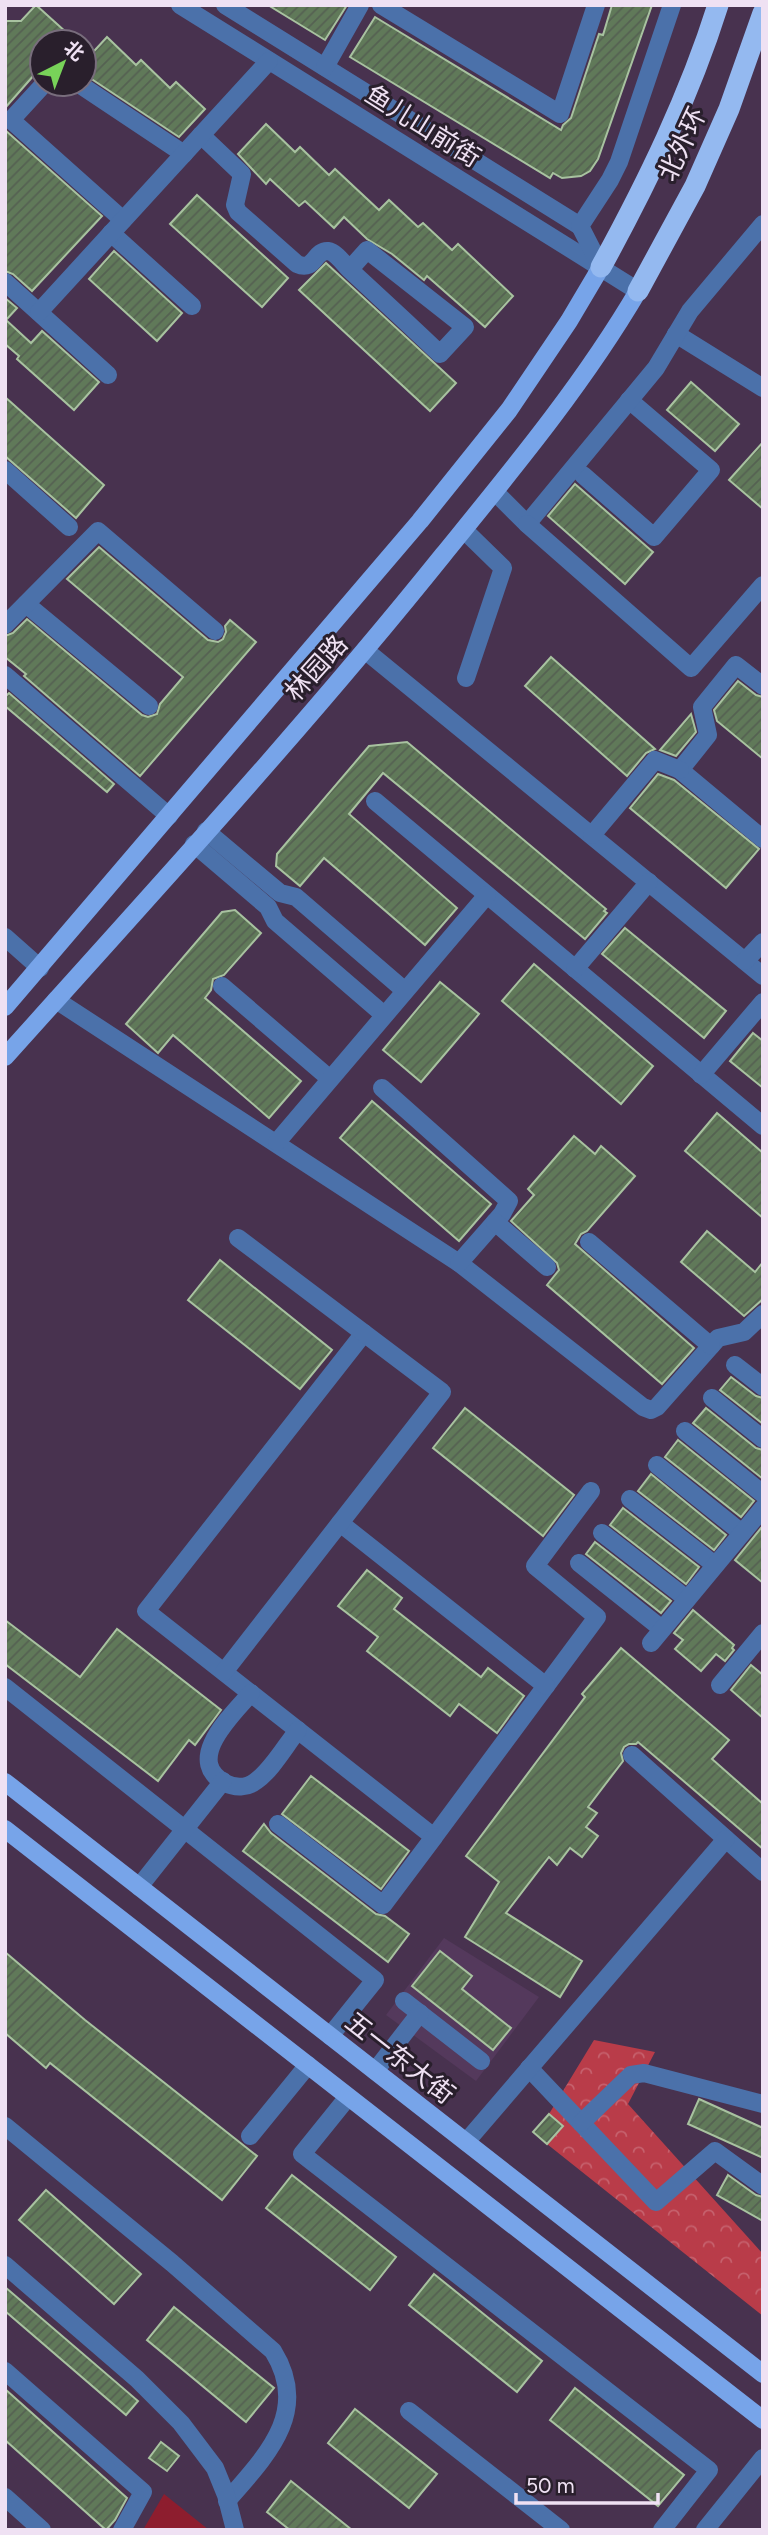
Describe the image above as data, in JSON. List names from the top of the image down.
{
  "streets": {
    "highway": ["北外环"],
    "main road": ["林园路", "五一东大街"],
    "street": ["鱼儿山前街"]
  },
  "crossings": [
    ["鱼儿山前街", "北外环"],
    ["鱼儿山前街", "林园路"],
    ["北外环", "林园路"]
  ],
  "scale_bar": "50 m",
  "north": "top right"
}
